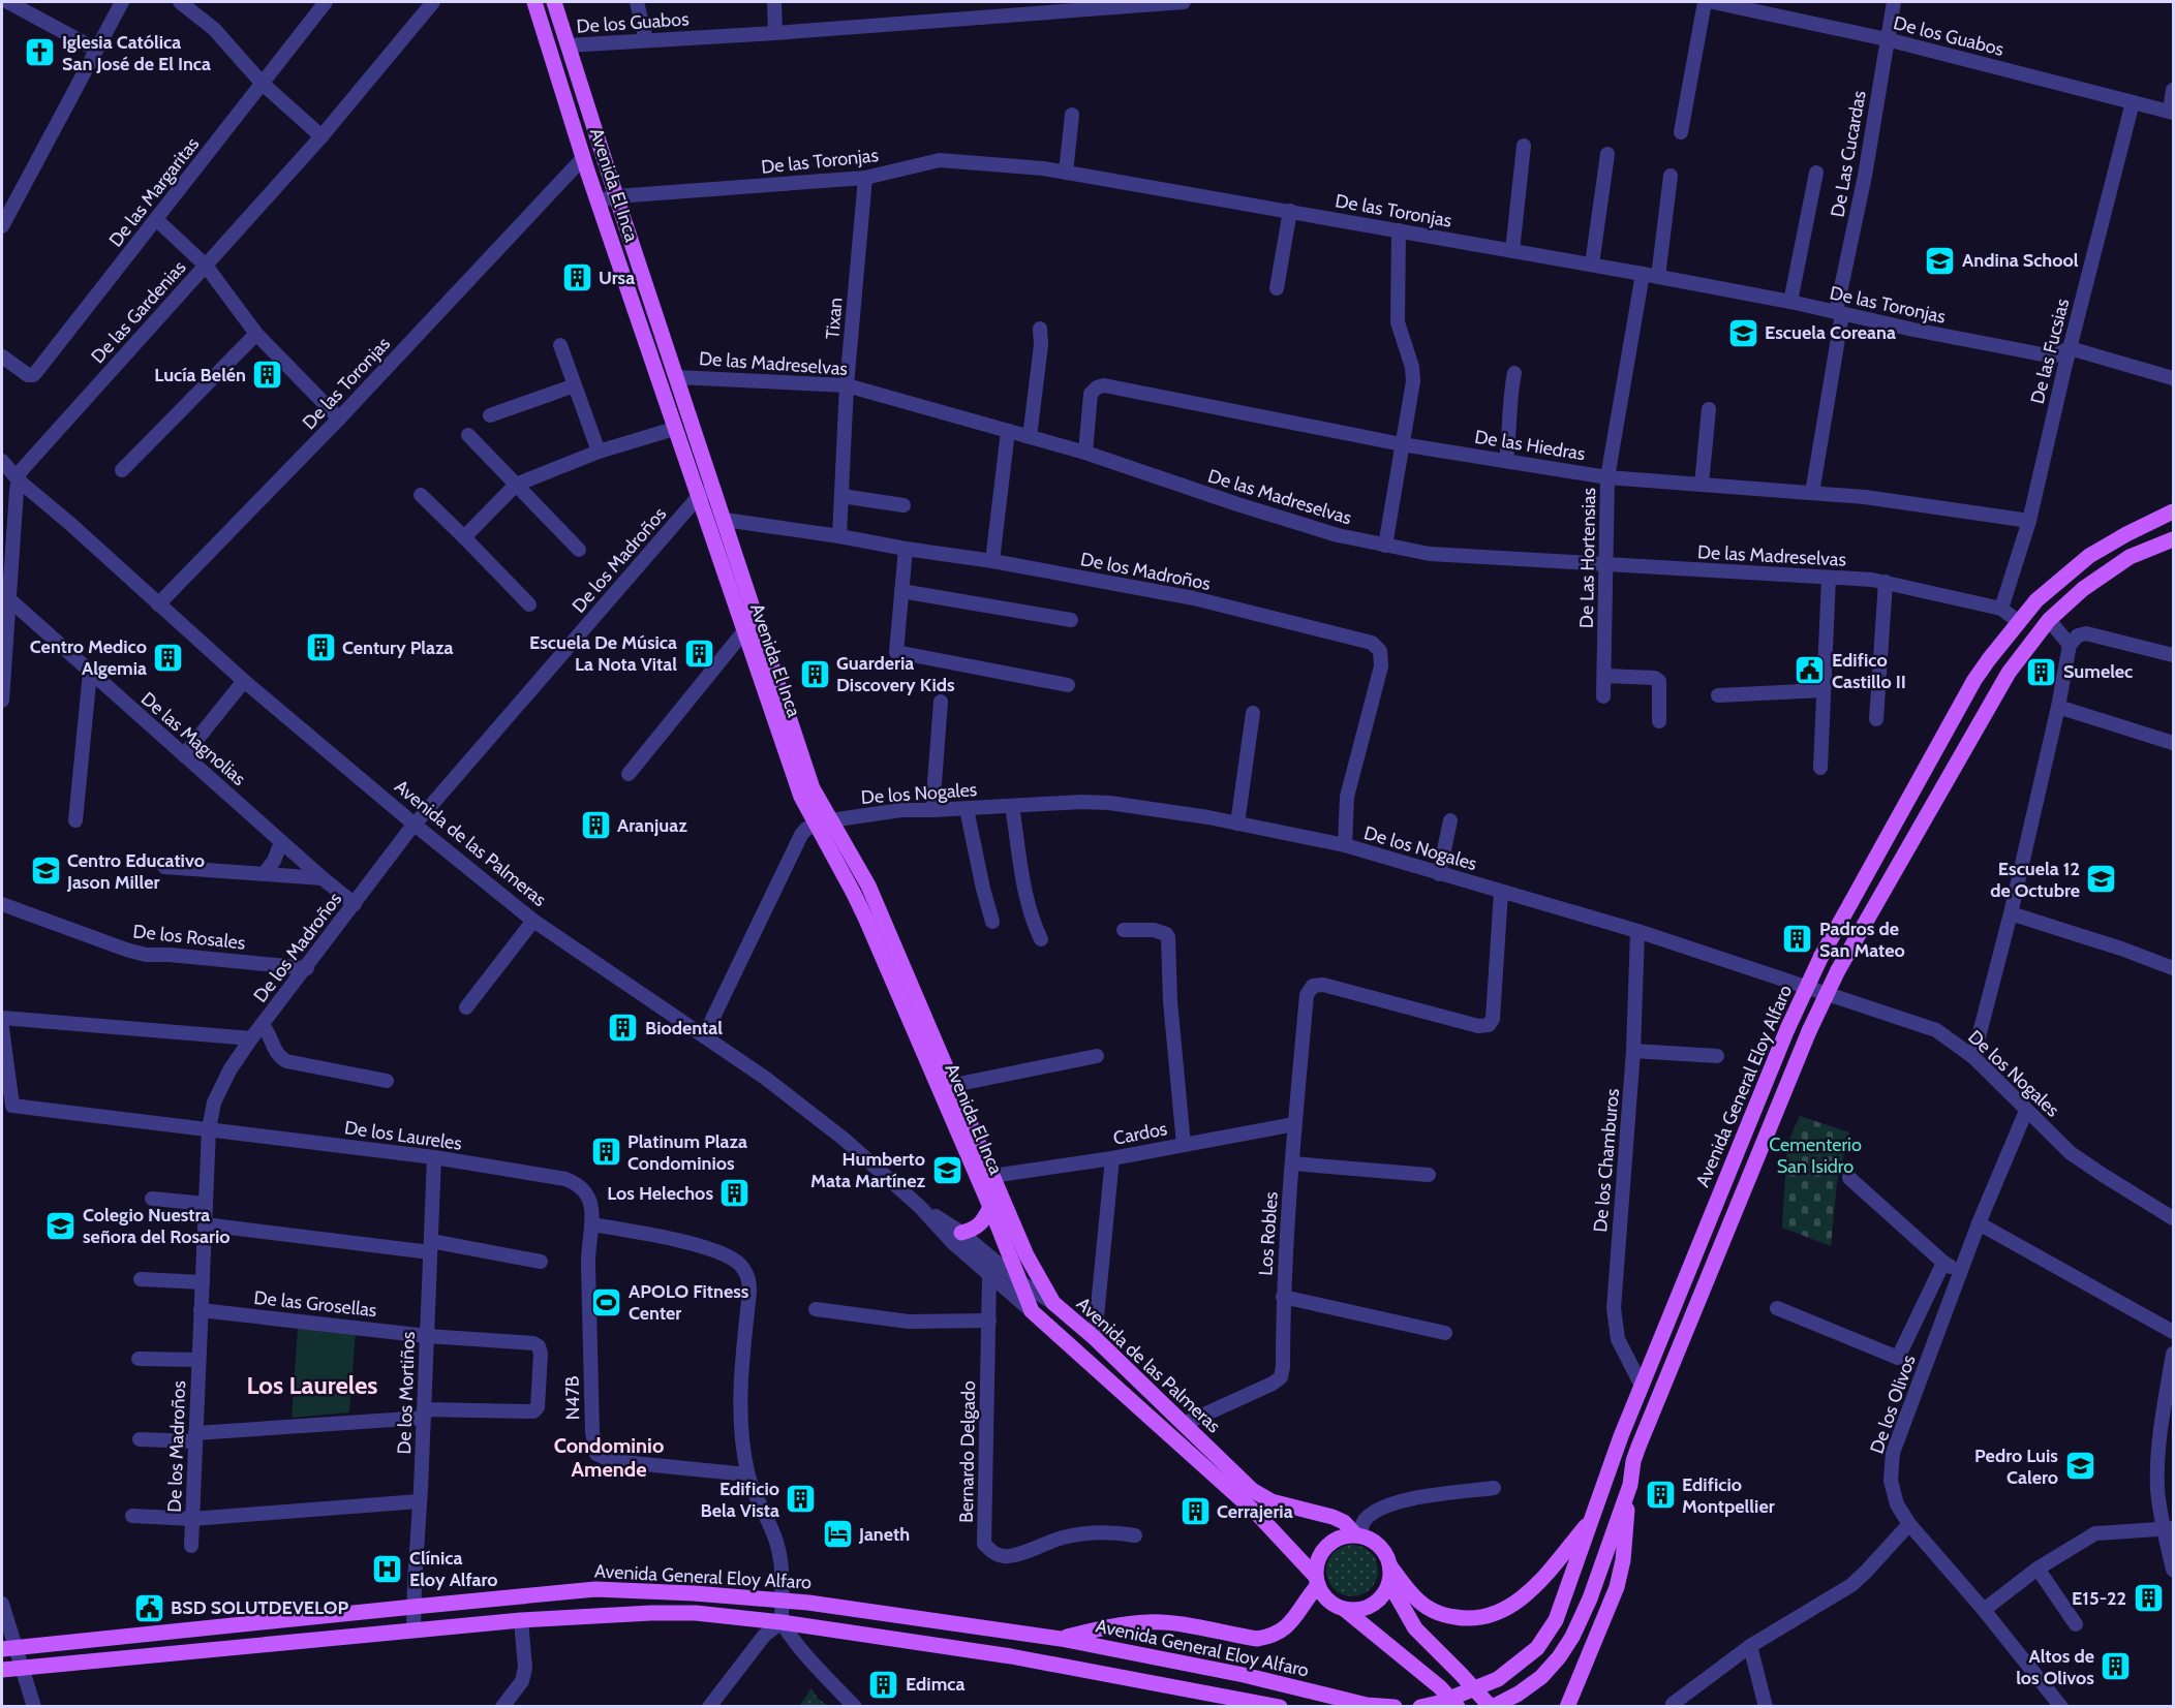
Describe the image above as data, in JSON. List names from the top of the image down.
{
  "streets": {
    "main road": ["Avenida El Inca", "Avenida de las Palmeras", "Avenida General Eloy Alfaro"],
    "street": [
      "De los Guabos",
      "De Las Cucardas",
      "De las Toronjas",
      "De las Margaritas",
      "De las Gardenias",
      "Tixan",
      "De las Fucsias",
      "De las Madreselvas",
      "De las Hiedras",
      "De Las Hortensias",
      "De los Madroños",
      "De las Magnolias",
      "De los Nogales",
      "De los Rosales",
      "Cardos",
      "De los Laureles",
      "De los Chamburos",
      "Los Robles",
      "De las Grosellas",
      "De los Mortiños",
      "N47B",
      "De los Olivos",
      "Bernardo Delgado"
    ]
  },
  "crossings": [
    ["De los Guabos", "De Las Cucardas"],
    ["De los Guabos", "Avenida El Inca"],
    ["De los Guabos", "De las Fucsias"],
    ["De Las Cucardas", "De las Toronjas"],
    ["De Las Cucardas", "De las Hiedras"],
    ["De las Toronjas", "Avenida El Inca"],
    ["De las Toronjas", "Tixan"],
    ["De las Toronjas", "De las Fucsias"],
    ["De las Toronjas", "De Las Hortensias"],
    ["De las Toronjas", "Avenida de las Palmeras"],
    ["Avenida El Inca", "De las Madreselvas"],
    ["Avenida El Inca", "De los Madroños"],
    ["Avenida El Inca", "De los Nogales"],
    ["Avenida El Inca", "Avenida de las Palmeras"],
    ["Avenida El Inca", "Cardos"],
    ["De las Gardenias", "De las Magnolias"],
    ["De las Gardenias", "Avenida de las Palmeras"],
    ["Tixan", "De las Madreselvas"],
    ["Tixan", "De los Madroños"],
    ["De las Fucsias", "De las Madreselvas"],
    ["De las Fucsias", "De las Hiedras"],
    ["De las Madreselvas", "De las Hiedras"],
    ["De las Madreselvas", "De Las Hortensias"],
    ["De las Hiedras", "De Las Hortensias"],
    ["De los Madroños", "De las Magnolias"],
    ["De los Madroños", "De los Nogales"],
    ["De los Madroños", "Avenida de las Palmeras"],
    ["De los Madroños", "De los Rosales"],
    ["De los Madroños", "De los Laureles"],
    ["De los Madroños", "De las Grosellas"],
    ["De los Nogales", "De los Chamburos"],
    ["De los Nogales", "Los Robles"],
    ["De los Nogales", "De los Olivos"],
    ["Avenida de las Palmeras", "Avenida General Eloy Alfaro"],
    ["Avenida de las Palmeras", "Los Robles"],
    ["Avenida de las Palmeras", "Bernardo Delgado"],
    ["Avenida General Eloy Alfaro", "De los Chamburos"],
    ["Avenida General Eloy Alfaro", "De los Mortiños"],
    ["Cardos", "Los Robles"],
    ["De los Laureles", "De los Mortiños"],
    ["De los Laureles", "N47B"],
    ["De las Grosellas", "De los Mortiños"]
  ],
  "districts": ["Los Laureles", "Condominio Amende"],
  "parks": ["Cementerio San Isidro"],
  "places": {
    "church": ["Iglesia Católica San José de El Inca"],
    "school or university": [
      "Andina School",
      "Escuela Coreana",
      "Centro Educativo Jason Miller",
      "Escuela 12 de Octubre",
      "Humberto Mata Martínez",
      "Colegio Nuestra señora del Rosario",
      "Pedro Luis Calero"
    ],
    "building": [
      "Ursa",
      "Lucía Belén",
      "Century Plaza",
      "Escuela De Música La Nota Vital",
      "Centro Medico Algemia",
      "Sumelec",
      "Guarderia Discovery Kids",
      "Aranjuaz",
      "Padros de San Mateo",
      "Biodental",
      "Platinum Plaza Condominios",
      "Los Helechos",
      "Edificio Montpellier",
      "Edificio Bela Vista",
      "Cerrajeria",
      "E15-22",
      "Altos de los Olivos",
      "Edimca"
    ],
    "public building": ["Edifico Castillo II", "BSD SOLUTDEVELOP"],
    "sports": ["APOLO Fitness Center"],
    "hotel": ["Janeth"],
    "hospital": ["Clínica Eloy Alfaro"]
  }
}
